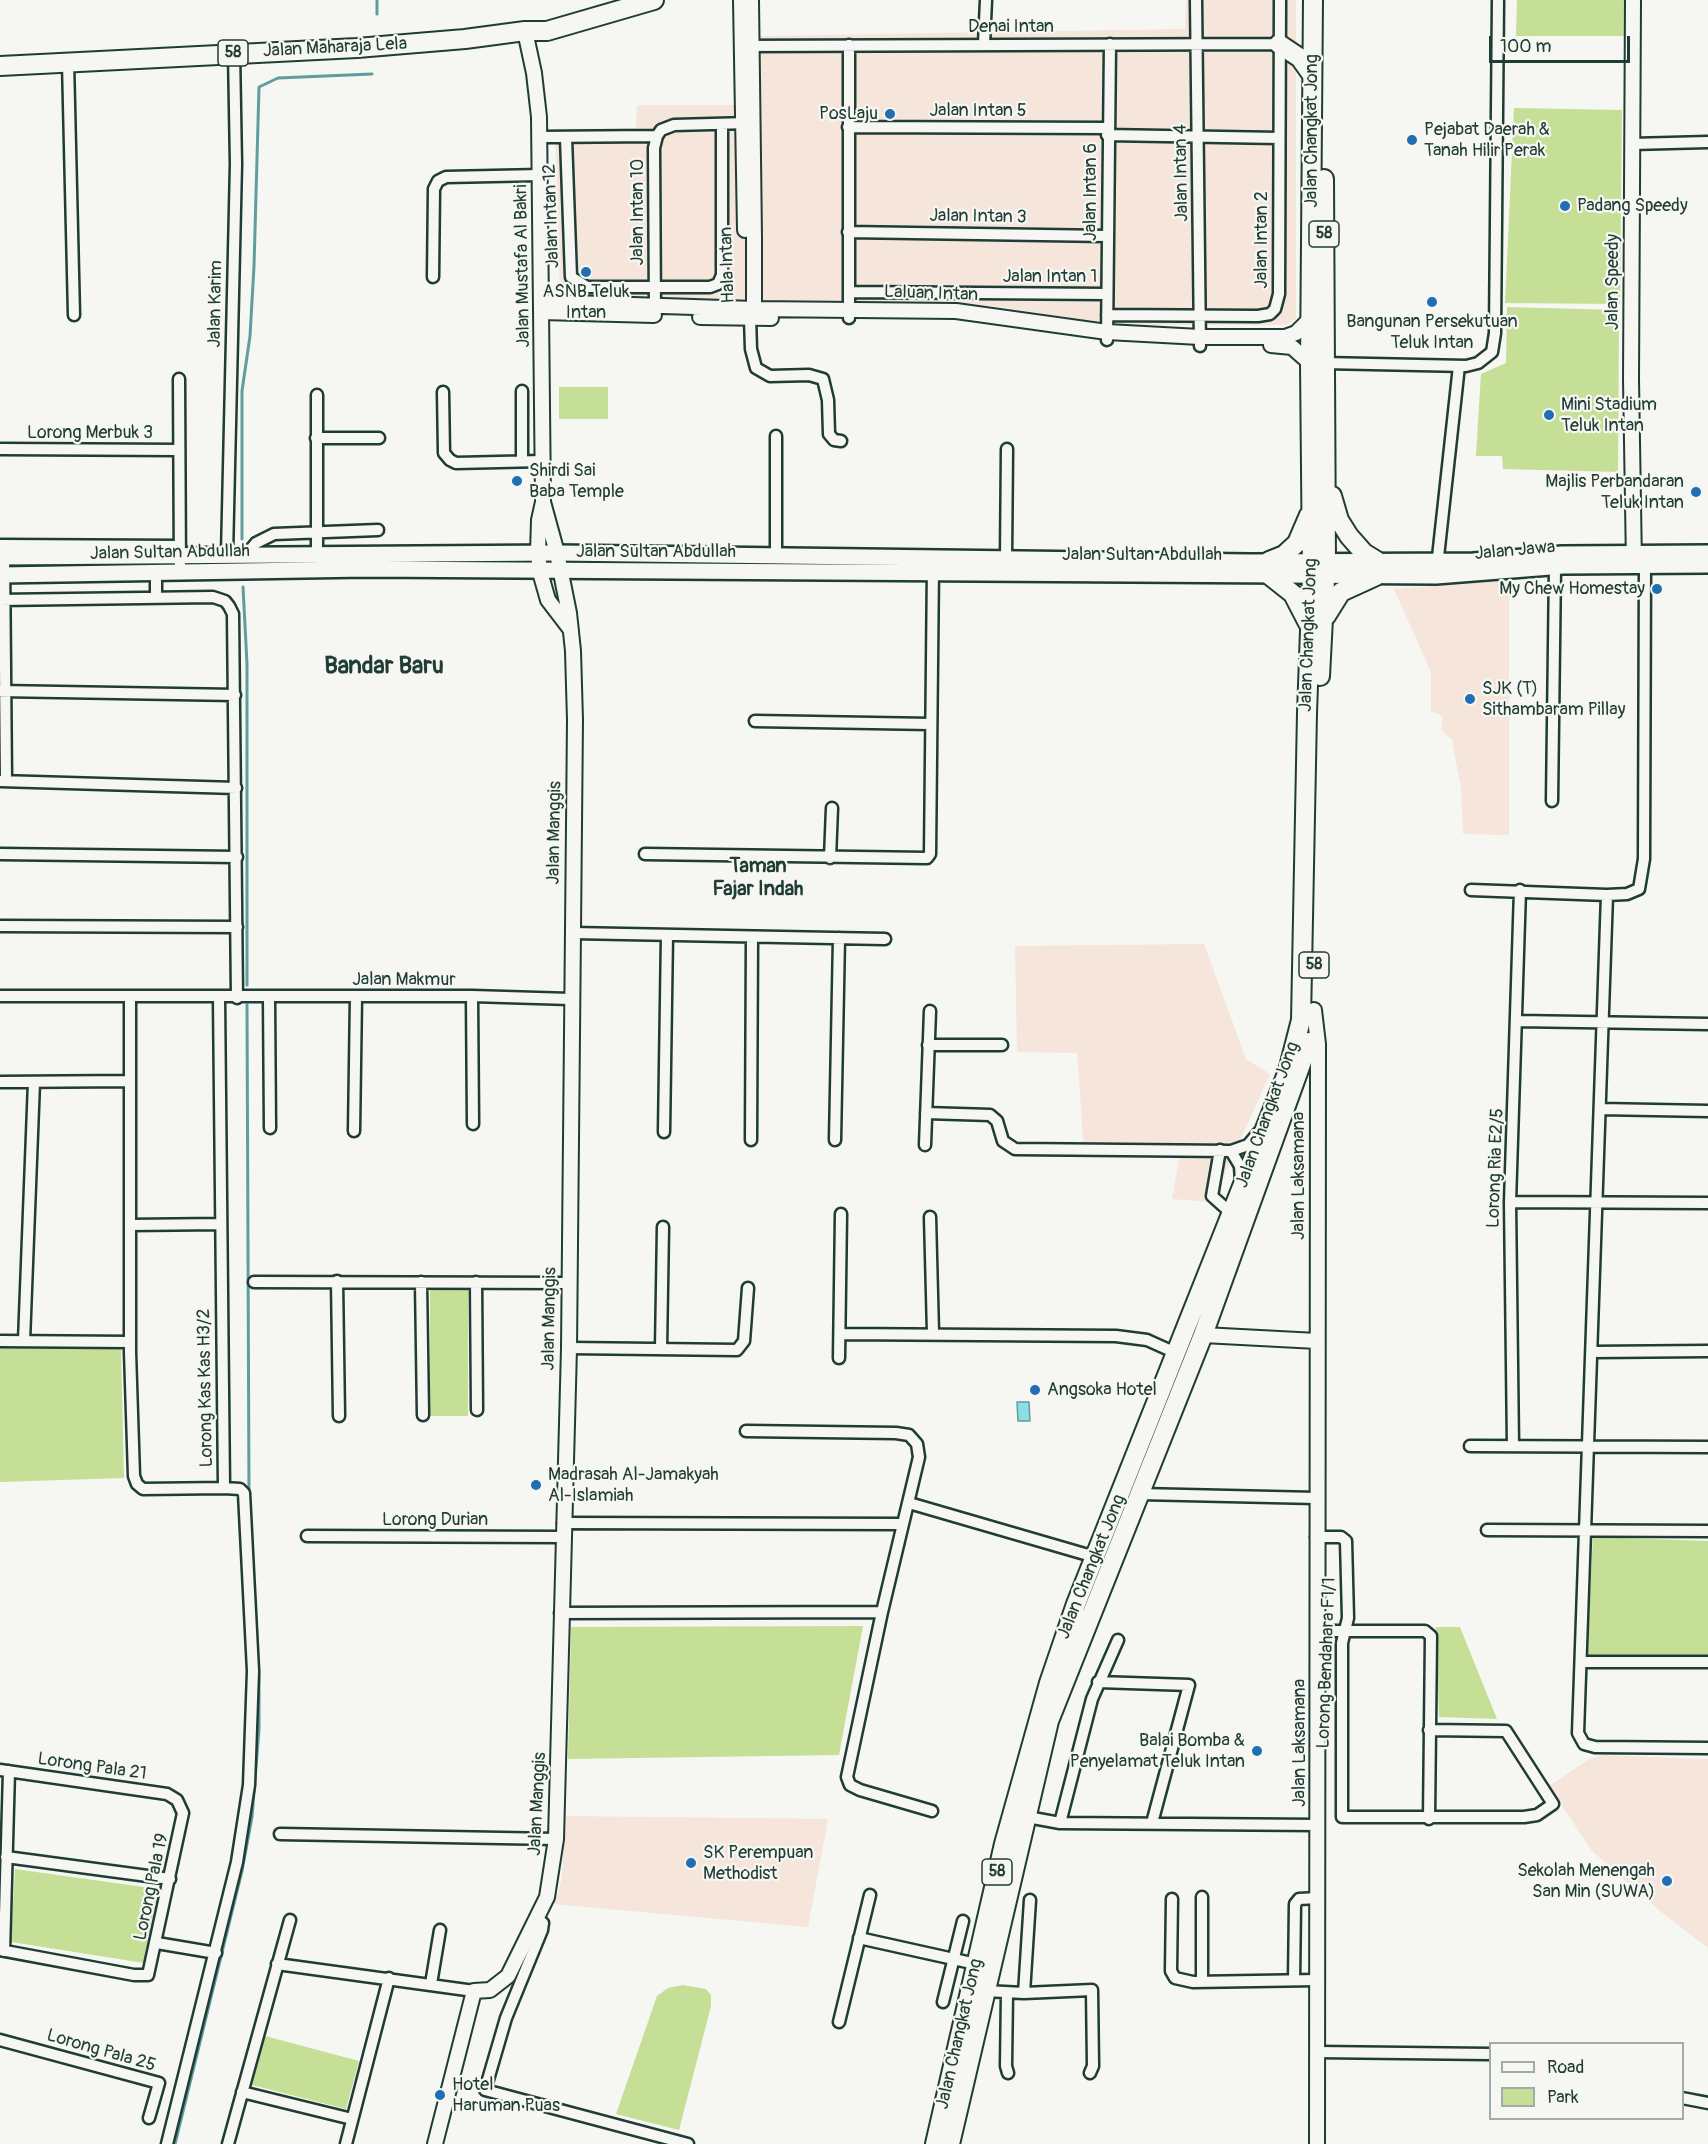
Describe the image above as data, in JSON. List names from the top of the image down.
{
  "streets": {
    "highway": ["Jalan Maharaja Lela", "58", "Jalan Changkat Jong"],
    "main road": ["Jalan Jawa", "Jalan Sultan Abdullah"],
    "street": [
      "Denai Intan",
      "Jalan Intan 5",
      "Jalan Intan 4",
      "Jalan Intan 6",
      "Jalan Intan 10",
      "Jalan Intan 12",
      "Jalan Intan 3",
      "Jalan Intan 2",
      "Hala Intan",
      "Jalan Mustafa Al Bakri",
      "Jalan Intan 1",
      "Jalan Speedy",
      "Laluan Intan",
      "Jalan Karim",
      "Lorong Merbuk 3",
      "Jalan Manggis",
      "Jalan Makmur",
      "Lorong Ria E2/5",
      "Jalan Laksamana",
      "Lorong Kas Kas H3/2",
      "Lorong Durian",
      "Lorong Bendahara F1/1",
      "Lorong Pala 21",
      "Lorong Pala 19",
      "Lorong Pala 25"
    ]
  },
  "crossings": [
    ["Denai Intan", "Jalan Intan 4"],
    ["Denai Intan", "Jalan Intan 6"],
    ["Denai Intan", "Jalan Intan 2"],
    ["Denai Intan", "Hala Intan"],
    ["Jalan Maharaja Lela", "Jalan Mustafa Al Bakri"],
    ["Jalan Maharaja Lela", "Jalan Karim"],
    ["Jalan Intan 5", "Jalan Intan 4"],
    ["Jalan Intan 5", "Jalan Intan 6"],
    ["Jalan Intan 5", "Jalan Intan 2"],
    ["Jalan Changkat Jong", "Laluan Intan"],
    ["Jalan Changkat Jong", "Jalan Jawa"],
    ["Jalan Changkat Jong", "Jalan Sultan Abdullah"],
    ["Jalan Changkat Jong", "Jalan Laksamana"],
    ["Jalan Intan 4", "Jalan Intan 2"],
    ["Jalan Intan 4", "Laluan Intan"],
    ["Jalan Intan 6", "Jalan Intan 3"],
    ["Jalan Intan 6", "Jalan Intan 2"],
    ["Jalan Intan 6", "Jalan Intan 1"],
    ["Jalan Intan 6", "Laluan Intan"],
    ["Jalan Intan 10", "Jalan Intan 12"],
    ["Jalan Intan 10", "Hala Intan"],
    ["Jalan Intan 10", "Laluan Intan"],
    ["Hala Intan", "Laluan Intan"],
    ["Jalan Mustafa Al Bakri", "Laluan Intan"],
    ["Jalan Mustafa Al Bakri", "Jalan Sultan Abdullah"],
    ["Jalan Mustafa Al Bakri", "Jalan Manggis"],
    ["Jalan Speedy", "Jalan Jawa"],
    ["Jalan Karim", "Jalan Sultan Abdullah"],
    ["Jalan Jawa", "Jalan Sultan Abdullah"],
    ["Jalan Sultan Abdullah", "Jalan Manggis"],
    ["Jalan Manggis", "Jalan Makmur"],
    ["Jalan Manggis", "Lorong Durian"],
    ["Jalan Makmur", "Lorong Kas Kas H3/2"],
    ["Jalan Laksamana", "Lorong Bendahara F1/1"],
    ["Lorong Pala 21", "Lorong Pala 19"]
  ],
  "districts": ["Bandar Baru", "Taman Fajar Indah"],
  "places": [
    "PosLaju",
    "Pejabat Daerah & Tanah Hilir Perak",
    "Padang Speedy",
    "ASNB Teluk Intan",
    "Bangunan Persekutuan Teluk Intan",
    "Mini Stadium Teluk Intan",
    "Shirdi Sai Baba Temple",
    "Majlis Perbandaran Teluk Intan",
    "My Chew Homestay",
    "SJK (T) Sithambaram Pillay",
    "Angsoka Hotel",
    "Madrasah Al-Jamakyah Al-Islamiah",
    "Balai Bomba & Penyelamat Teluk Intan",
    "SK Perempuan Methodist",
    "Sekolah Menengah San Min (SUWA)",
    "Hotel Haruman Puas"
  ],
  "legend": ["Road", "Park"],
  "scale_bar": "100 m"
}
